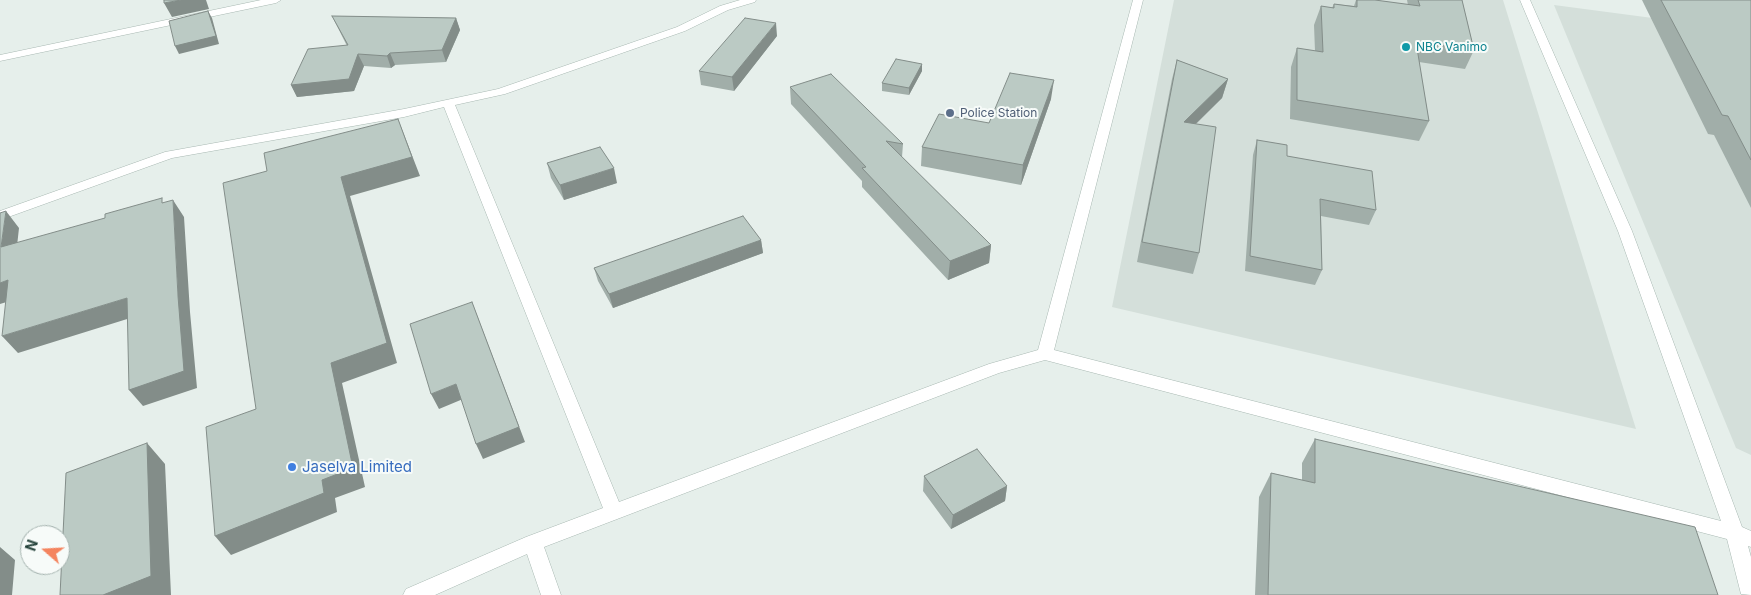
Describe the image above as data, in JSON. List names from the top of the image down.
{
  "places": ["NBC Vanimo", "Police Station", "Jaselva Limited"],
  "north": "left"
}
